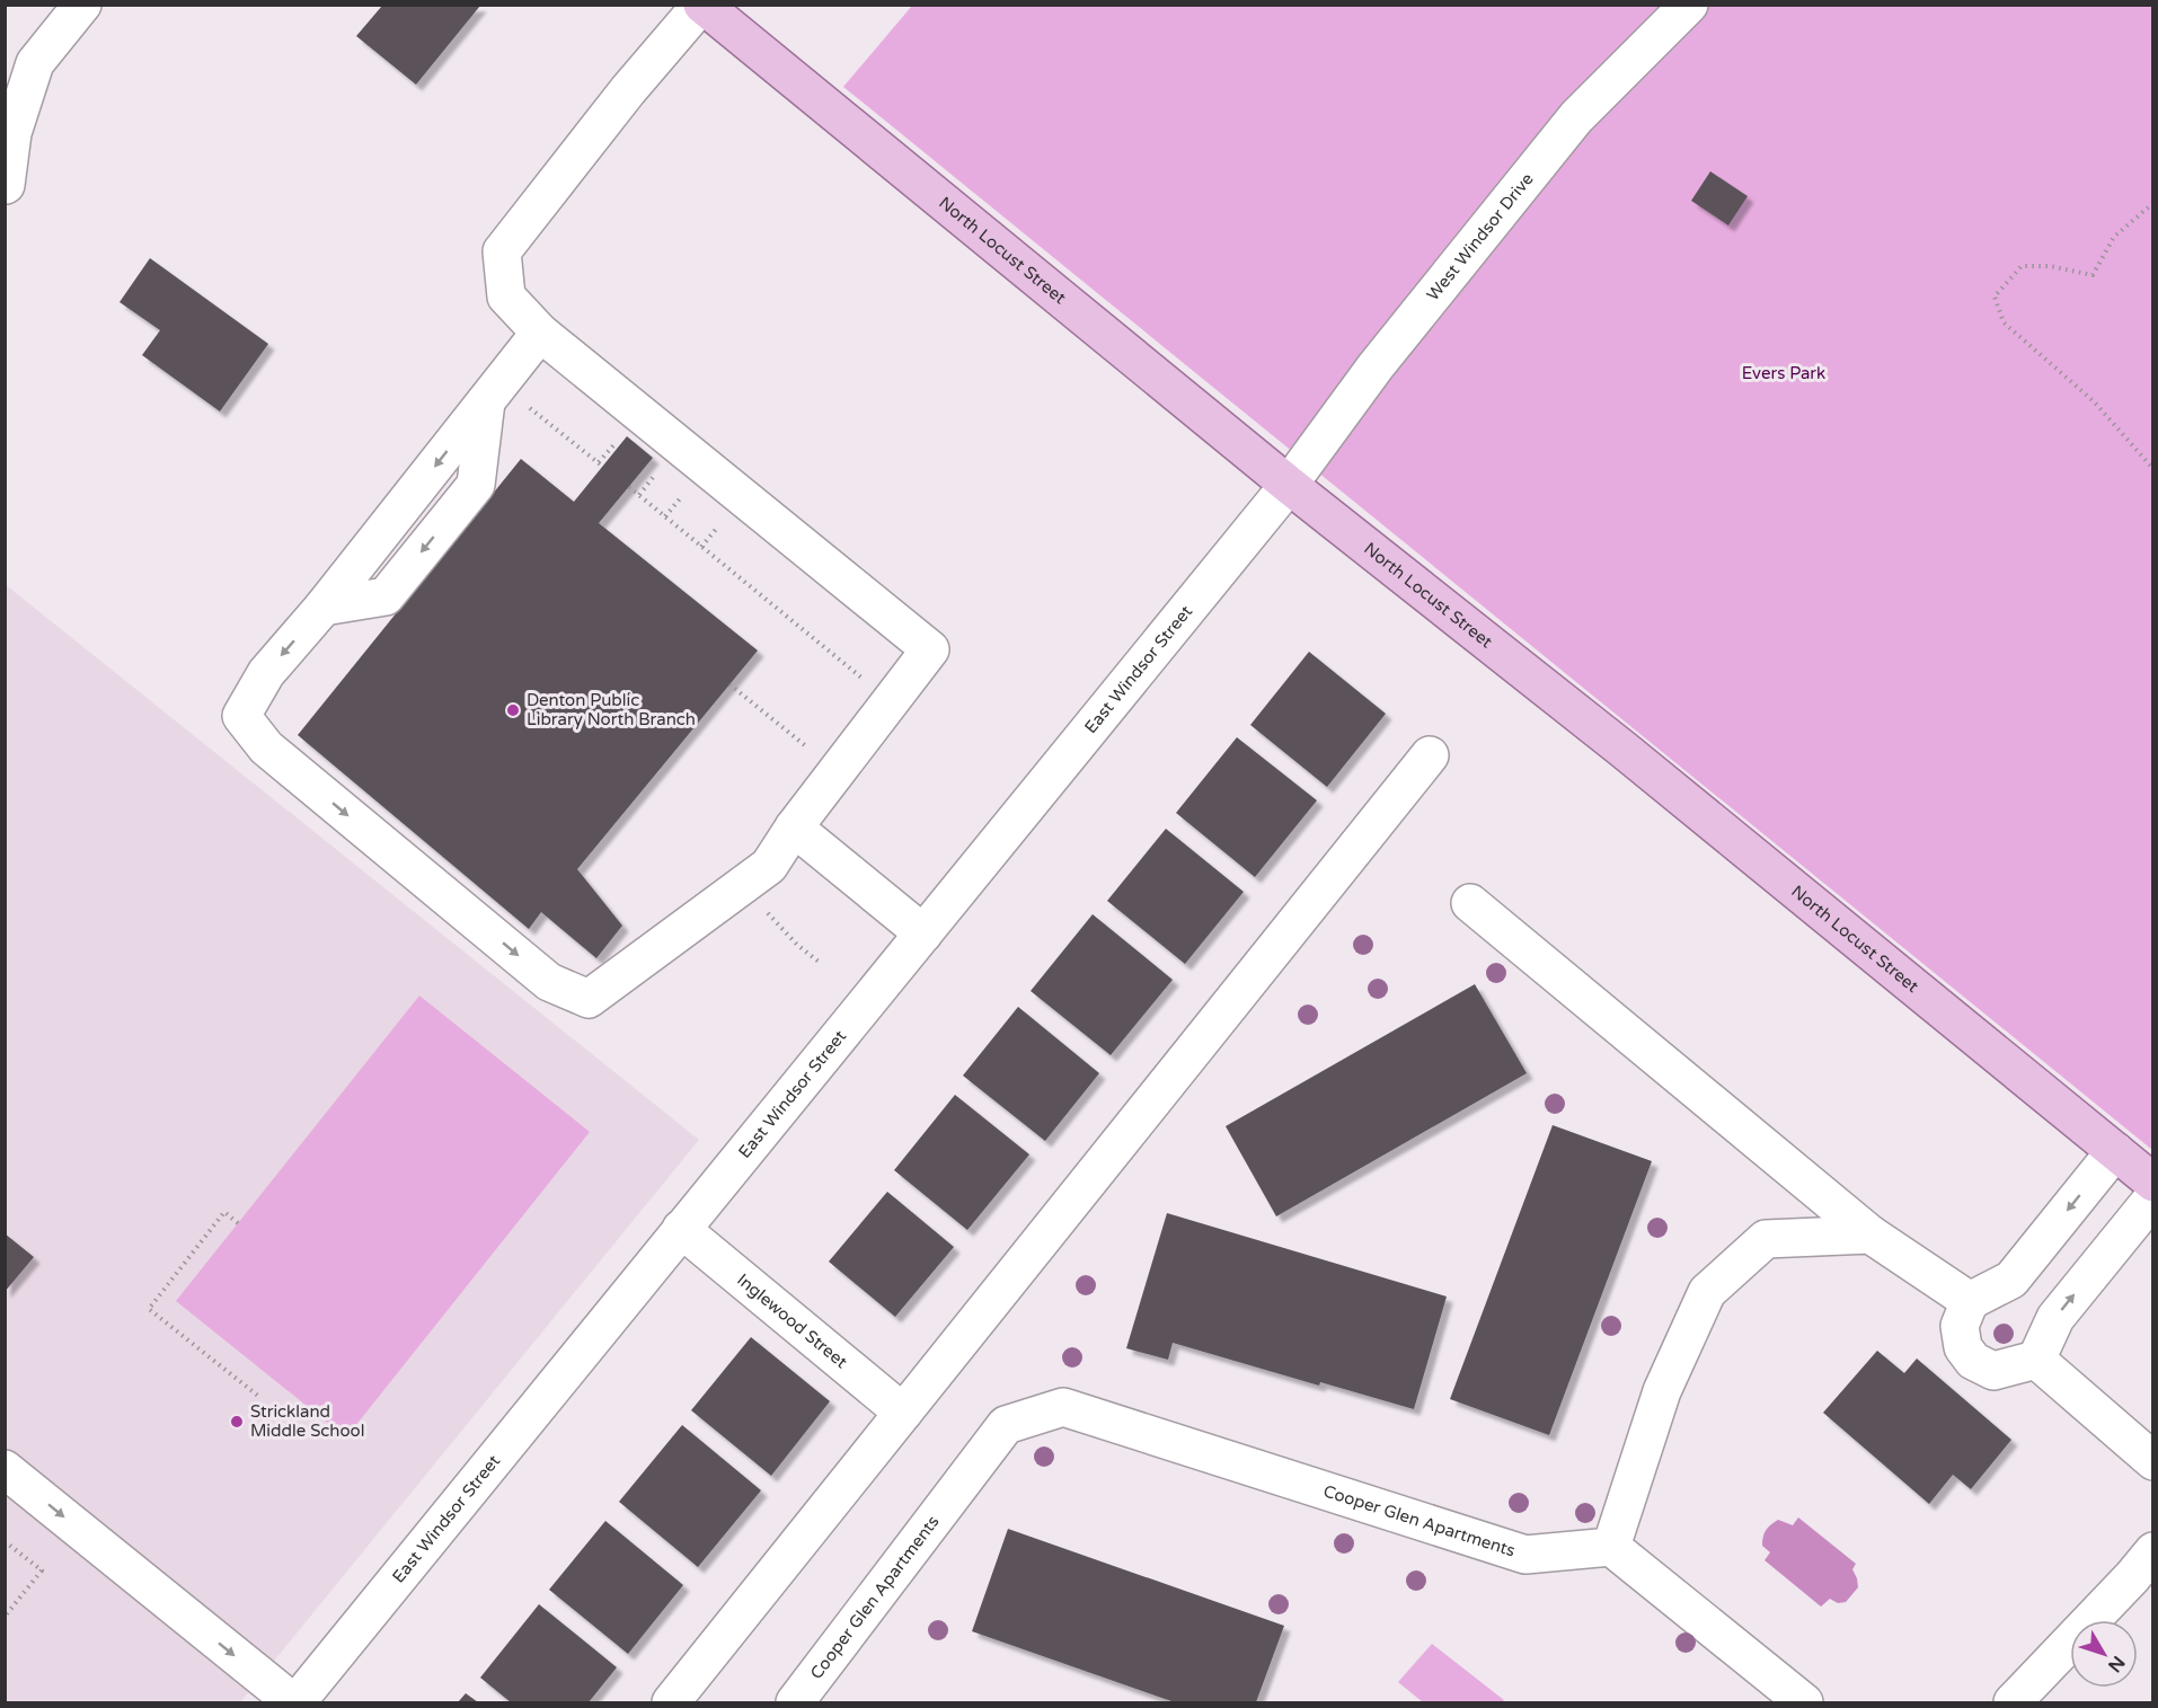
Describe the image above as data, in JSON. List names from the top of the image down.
{
  "streets": {
    "main road": ["North Locust Street"],
    "street": [
      "West Windsor Drive",
      "East Windsor Street",
      "Inglewood Street",
      "Cooper Glen Apartments"
    ]
  },
  "crossings": [
    ["West Windsor Drive", "North Locust Street"],
    ["West Windsor Drive", "East Windsor Street"],
    ["North Locust Street", "East Windsor Street"],
    ["East Windsor Street", "Inglewood Street"]
  ],
  "parks": ["Evers Park"],
  "places": ["Denton Public Library North Branch", "Strickland Middle School"],
  "north": "bottom right"
}
